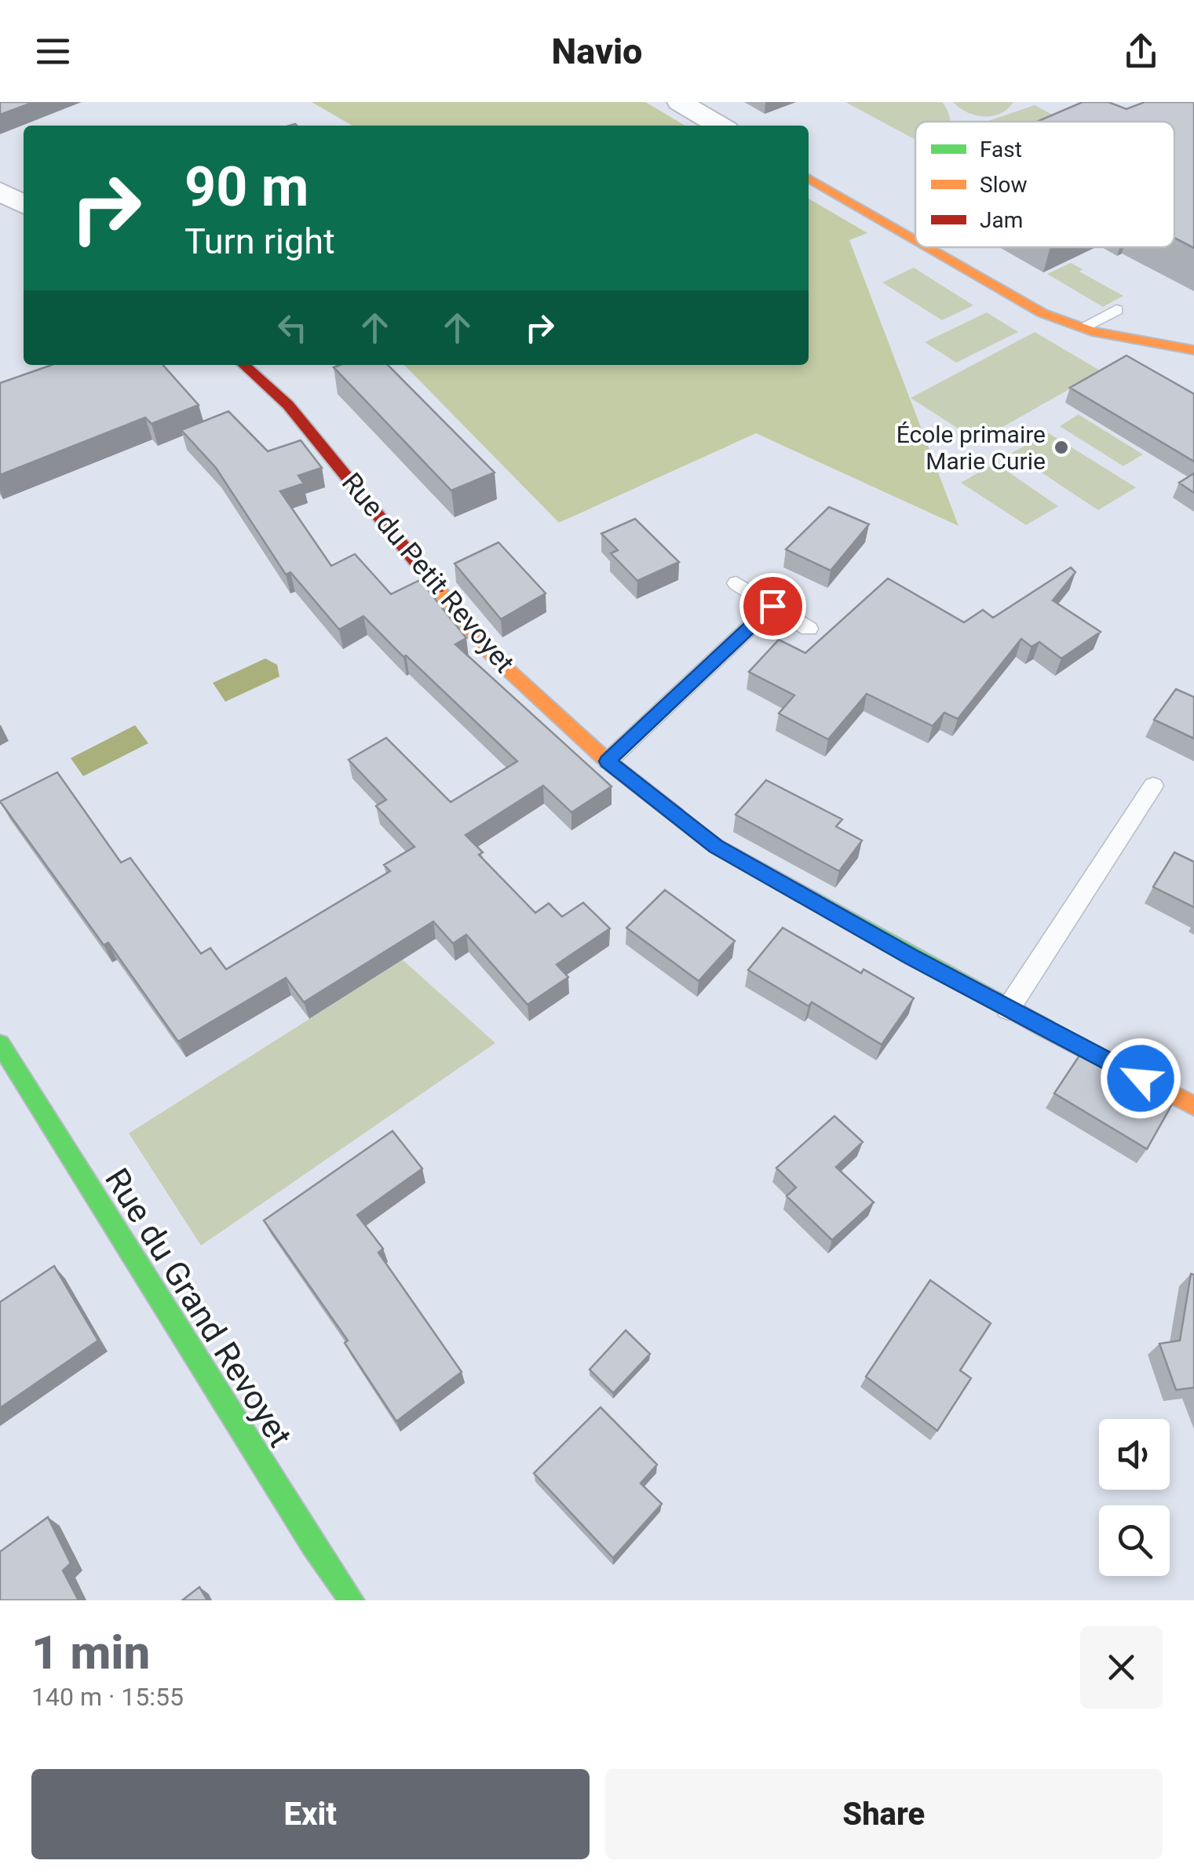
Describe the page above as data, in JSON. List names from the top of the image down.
{
  "streets": {
    "street": ["Rue du Petit Revoyet", "Rue du Grand Revoyet"]
  },
  "places": ["École primaire Marie Curie"],
  "legend": ["Fast", "Slow", "Jam"],
  "page": {
    "header": "Navio",
    "turn": ["90 m", "Turn right"],
    "heading": ["1 min", "140 m · 15:55"],
    "buttons": ["Exit", "Share"]
  }
}
